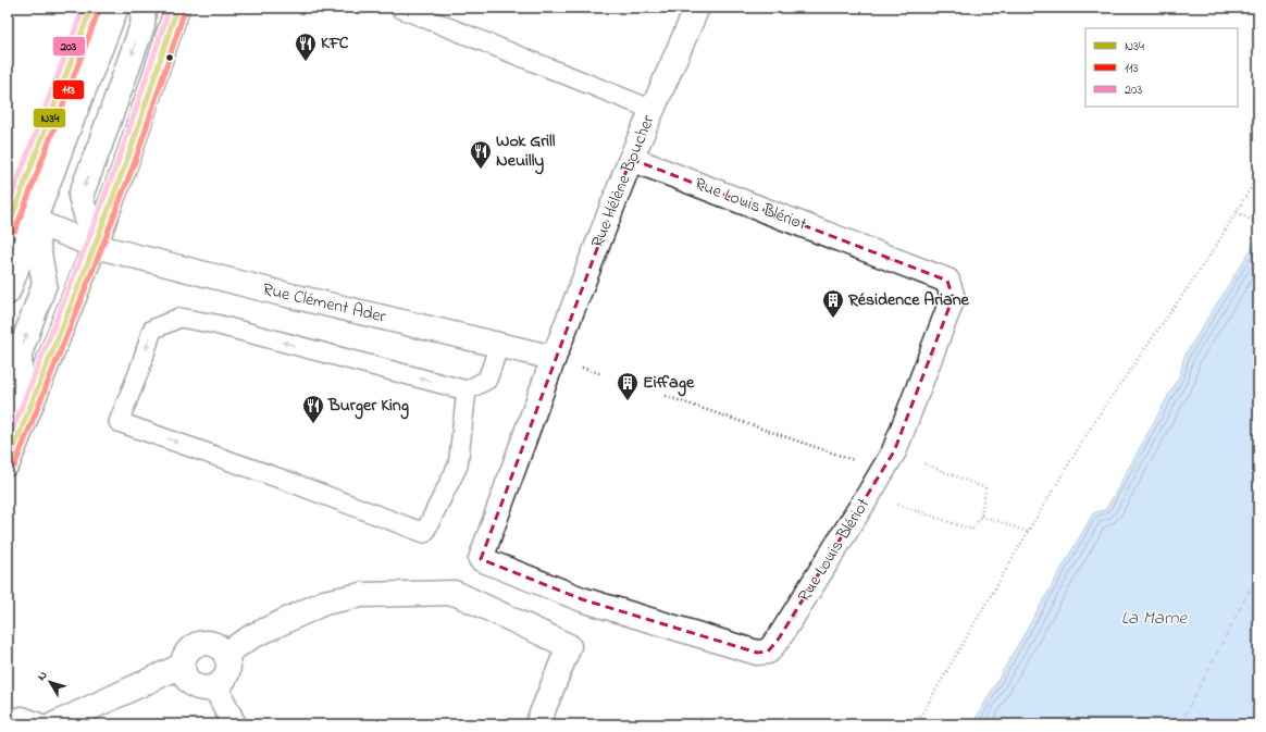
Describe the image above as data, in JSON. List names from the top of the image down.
{
  "streets": {
    "street": ["Rue Hélène Boucher", "Rue Louis Blériot", "Rue Clément Ader"]
  },
  "crossings": [
    ["Rue Hélène Boucher", "Rue Louis Blériot"],
    ["Rue Hélène Boucher", "Rue Clément Ader"],
    ["Rue Louis Blériot", "Rue Clément Ader"]
  ],
  "water": ["La Marne"],
  "places": {
    "restaurant": ["KFC", "Wok Grill Neuilly", "Burger King"],
    "building": ["Résidence Ariane", "Eiffage"]
  },
  "lines": ["transit line N34", "transit line 203", "transit line 113"],
  "legend": ["N34", "113", "203"],
  "north": "top left"
}
